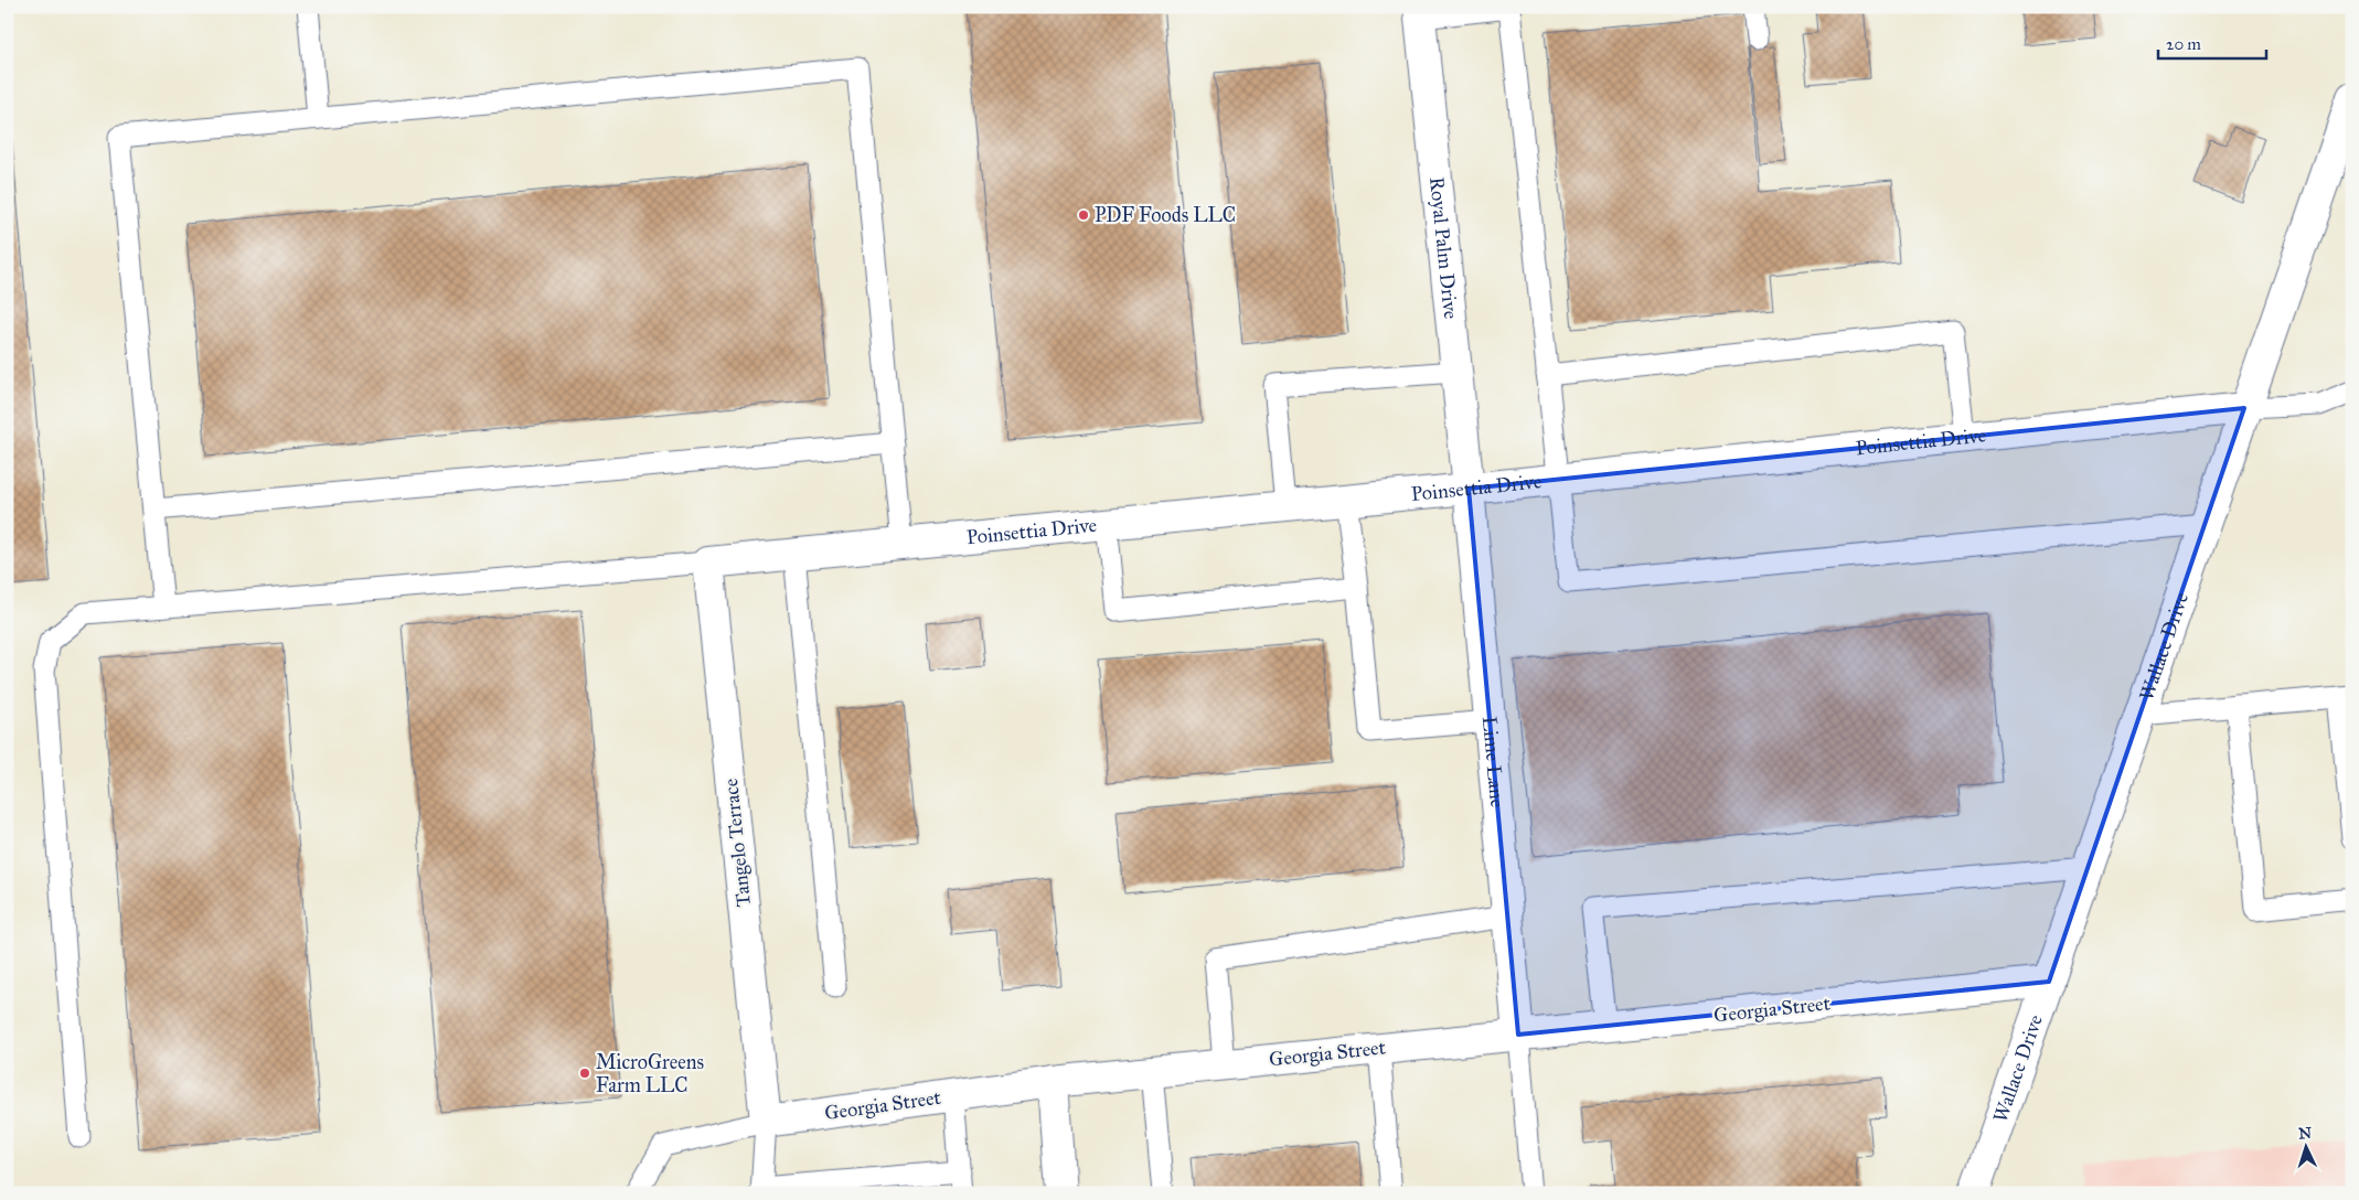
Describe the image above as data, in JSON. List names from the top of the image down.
{
  "streets": {
    "street": [
      "Royal Palm Drive",
      "Poinsettia Drive",
      "Wallace Drive",
      "Lime Lane",
      "Tangelo Terrace",
      "Georgia Street"
    ]
  },
  "crossings": [
    ["Royal Palm Drive", "Poinsettia Drive"],
    ["Royal Palm Drive", "Lime Lane"],
    ["Poinsettia Drive", "Wallace Drive"],
    ["Poinsettia Drive", "Lime Lane"],
    ["Poinsettia Drive", "Tangelo Terrace"],
    ["Wallace Drive", "Georgia Street"],
    ["Lime Lane", "Georgia Street"],
    ["Tangelo Terrace", "Georgia Street"]
  ],
  "places": ["PDF Foods LLC", "MicroGreens Farm LLC"],
  "scale_bar": "20 m",
  "north": "top"
}
